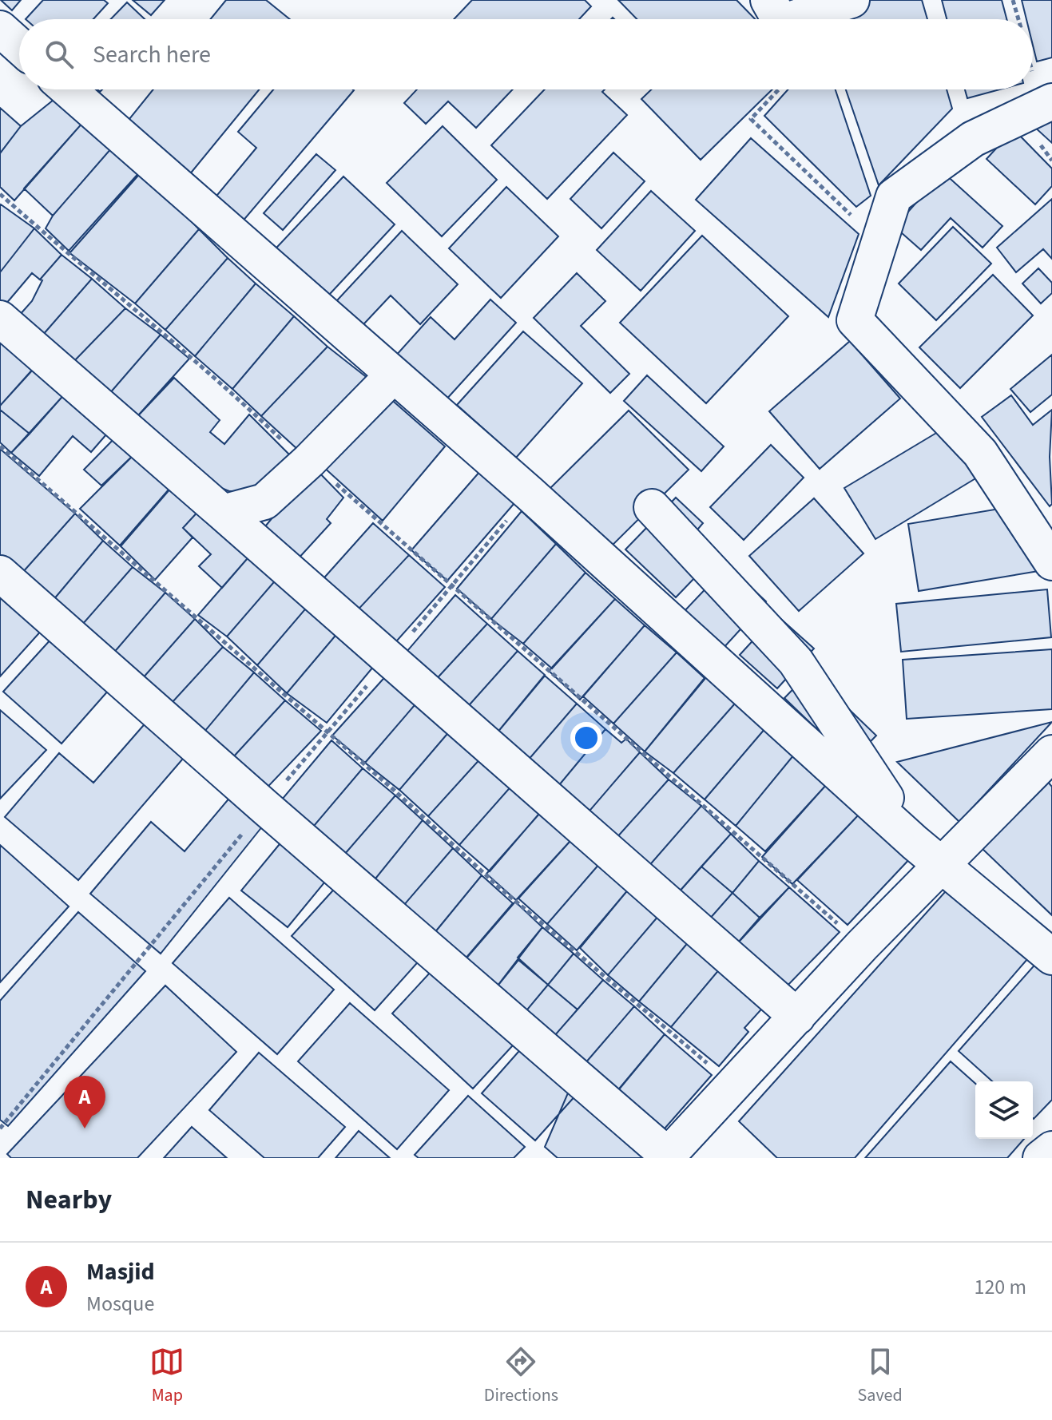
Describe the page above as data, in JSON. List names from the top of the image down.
{
  "page": {
    "search": "Search here",
    "pins": "A",
    "heading": "Nearby",
    "list": [
      {
        "mark": "A",
        "name": "Masjid",
        "note": "Mosque",
        "value": "120 m"
      }
    ],
    "nav": ["Map", "Directions", "Saved"]
  }
}
